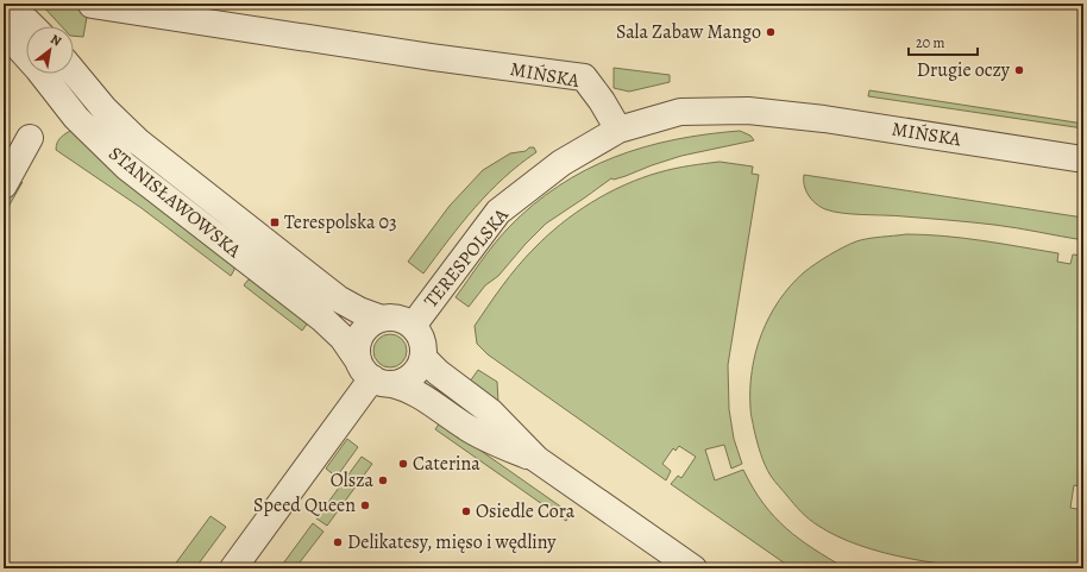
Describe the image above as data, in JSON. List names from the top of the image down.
{
  "streets": {
    "street": ["MIŃSKA", "STANISŁAWOWSKA", "TERESPOLSKA"]
  },
  "crossings": [
    ["MIŃSKA", "TERESPOLSKA"],
    ["STANISŁAWOWSKA", "TERESPOLSKA"]
  ],
  "places": {
    "other": [
      "Sala Zabaw Mango",
      "Drugie oczy",
      "Caterina",
      "Olsza",
      "Speed Queen",
      "Osiedle Cora",
      "Delikatesy, mięso i wędliny"
    ],
    "transit": ["Terespolska 03"]
  },
  "scale_bar": "20 m",
  "north": "top right"
}
